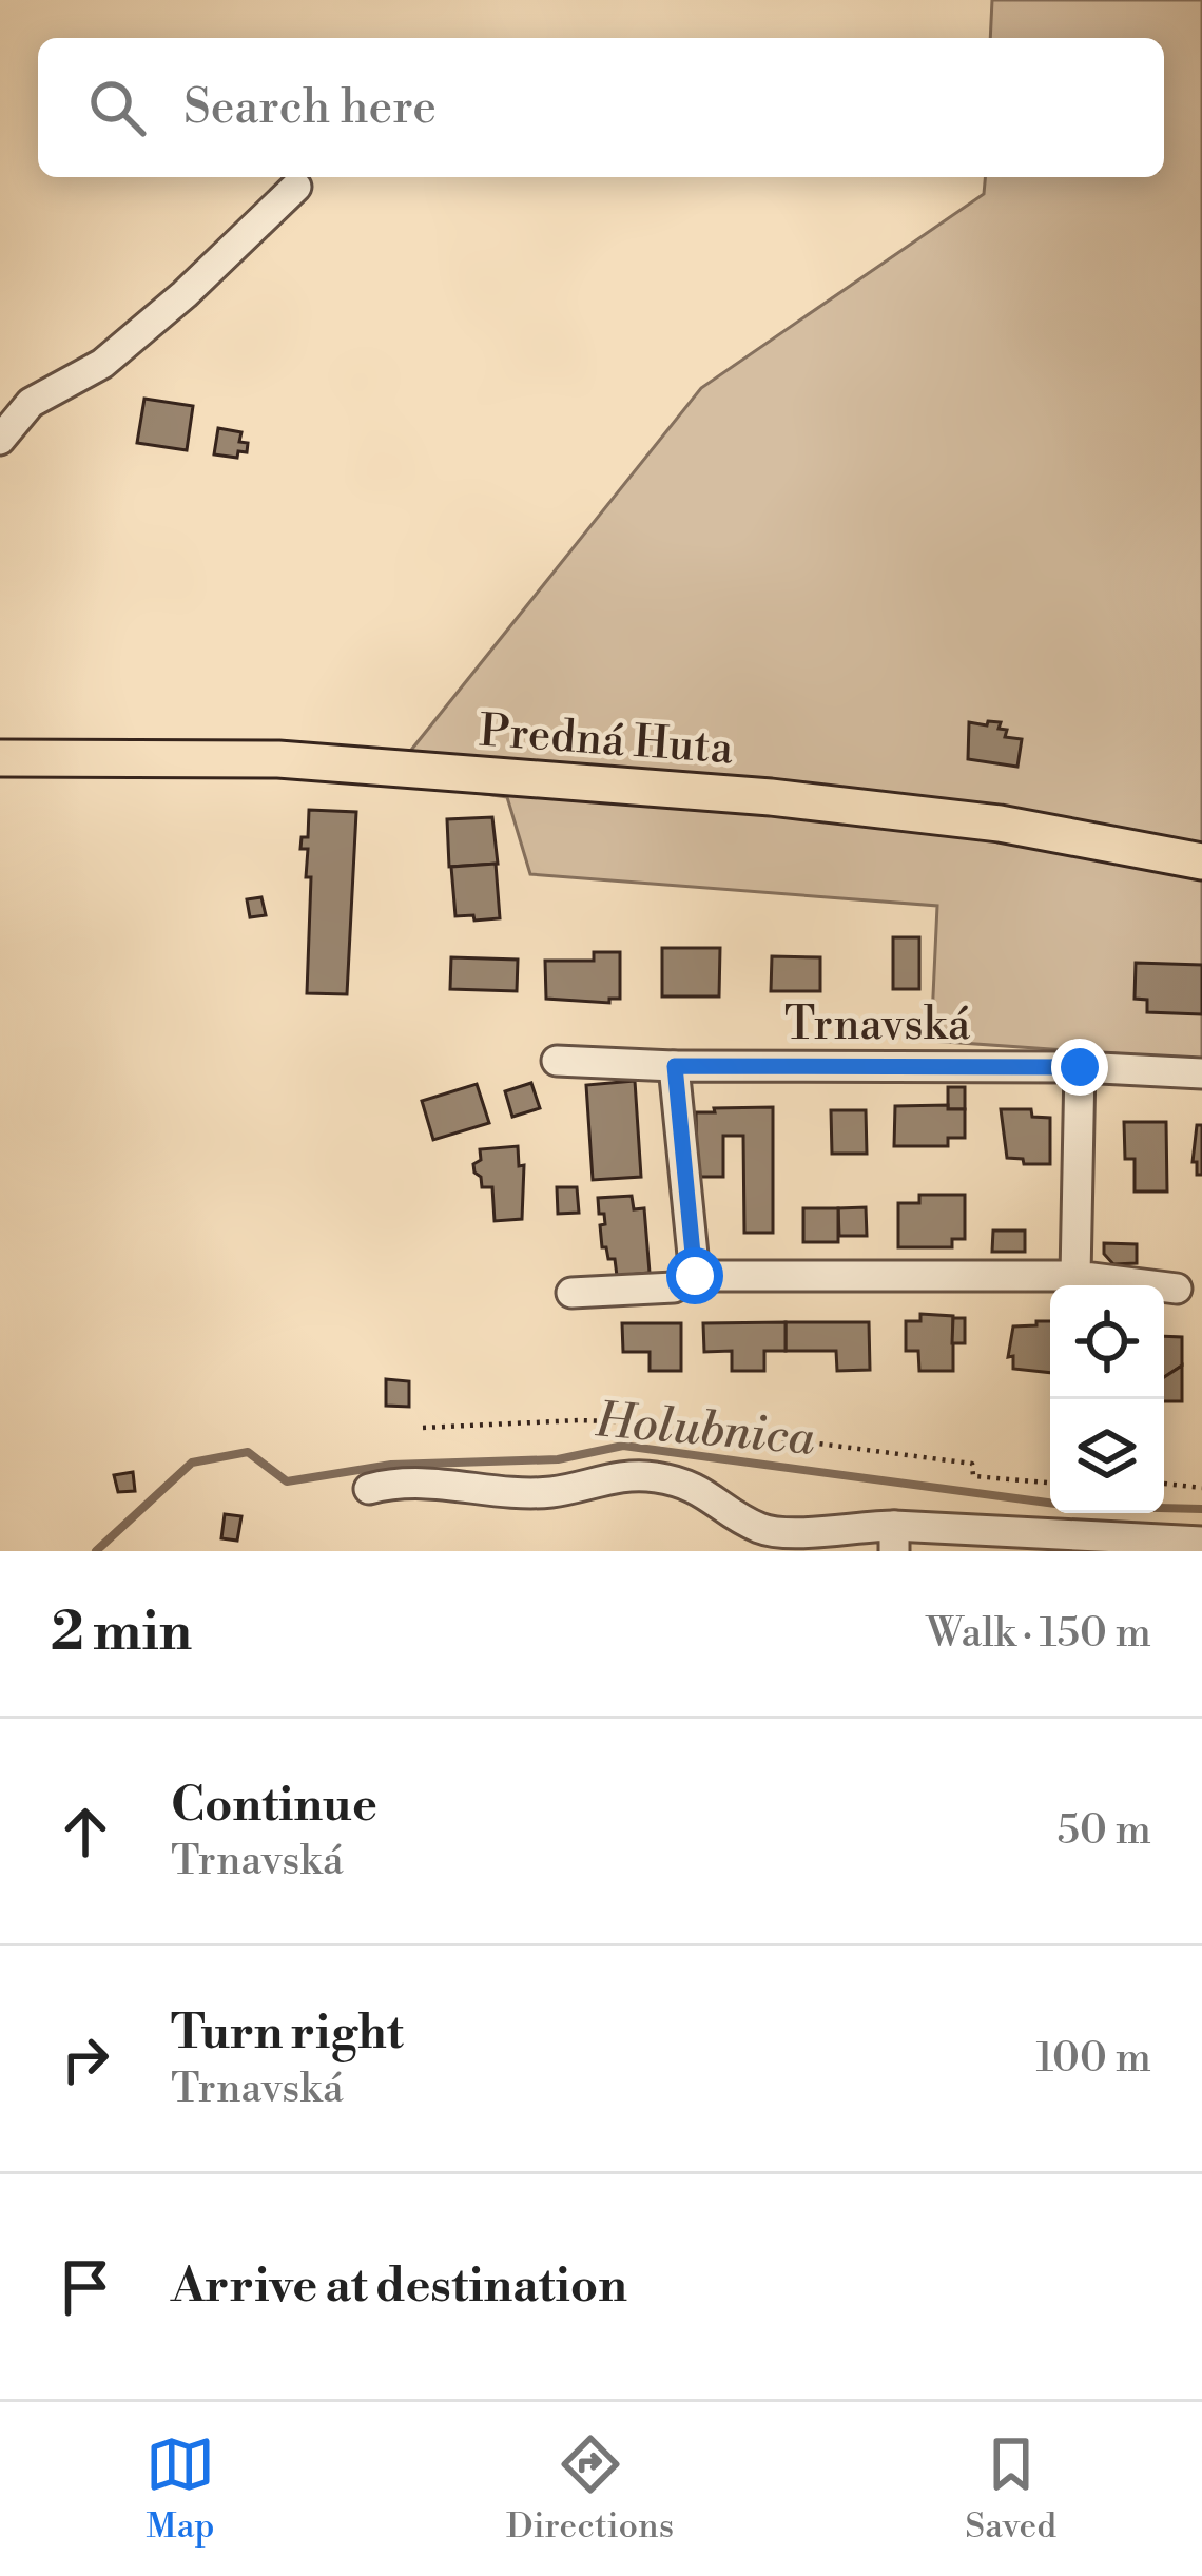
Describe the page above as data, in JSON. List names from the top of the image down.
{
  "streets": {
    "main road": ["Predná Huta"],
    "street": ["Trnavská"]
  },
  "water": ["Holubnica"],
  "page": {
    "search": "Search here",
    "heading": ["2 min", "Walk · 150 m"],
    "list": [
      ["Continue", "Trnavská", "50 m"],
      ["Turn right", "Trnavská", "100 m"],
      "Arrive at destination"
    ],
    "nav": ["Map", "Directions", "Saved"]
  }
}
